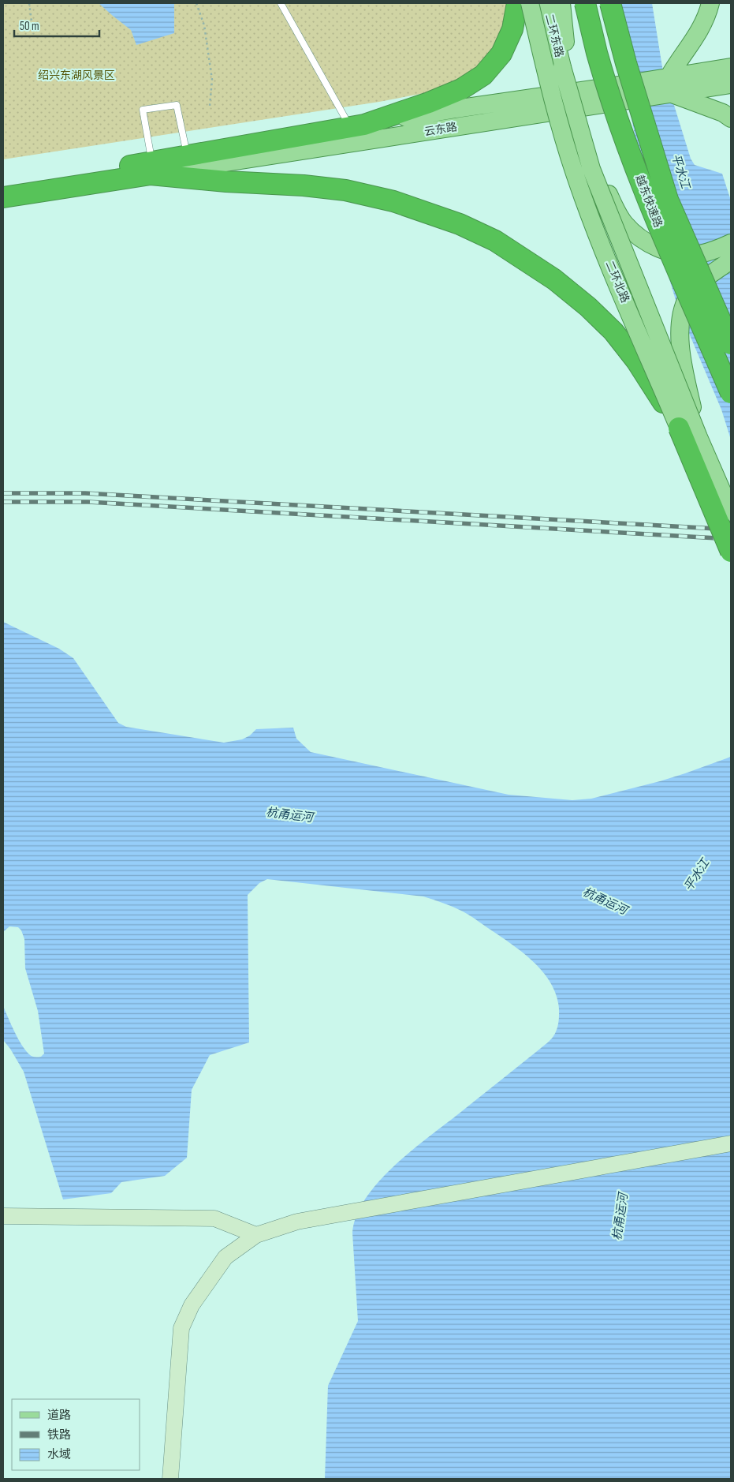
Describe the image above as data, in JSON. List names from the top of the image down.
{
  "streets": {
    "highway": ["越东快速路", "二环北路"],
    "main road": ["二环东路", "云东路"]
  },
  "crossings": [
    ["二环东路", "二环北路"]
  ],
  "water": ["平水江", "杭甬运河"],
  "parks": ["绍兴东湖风景区"],
  "legend": ["道路", "铁路", "水域"],
  "scale_bar": "50 m"
}
